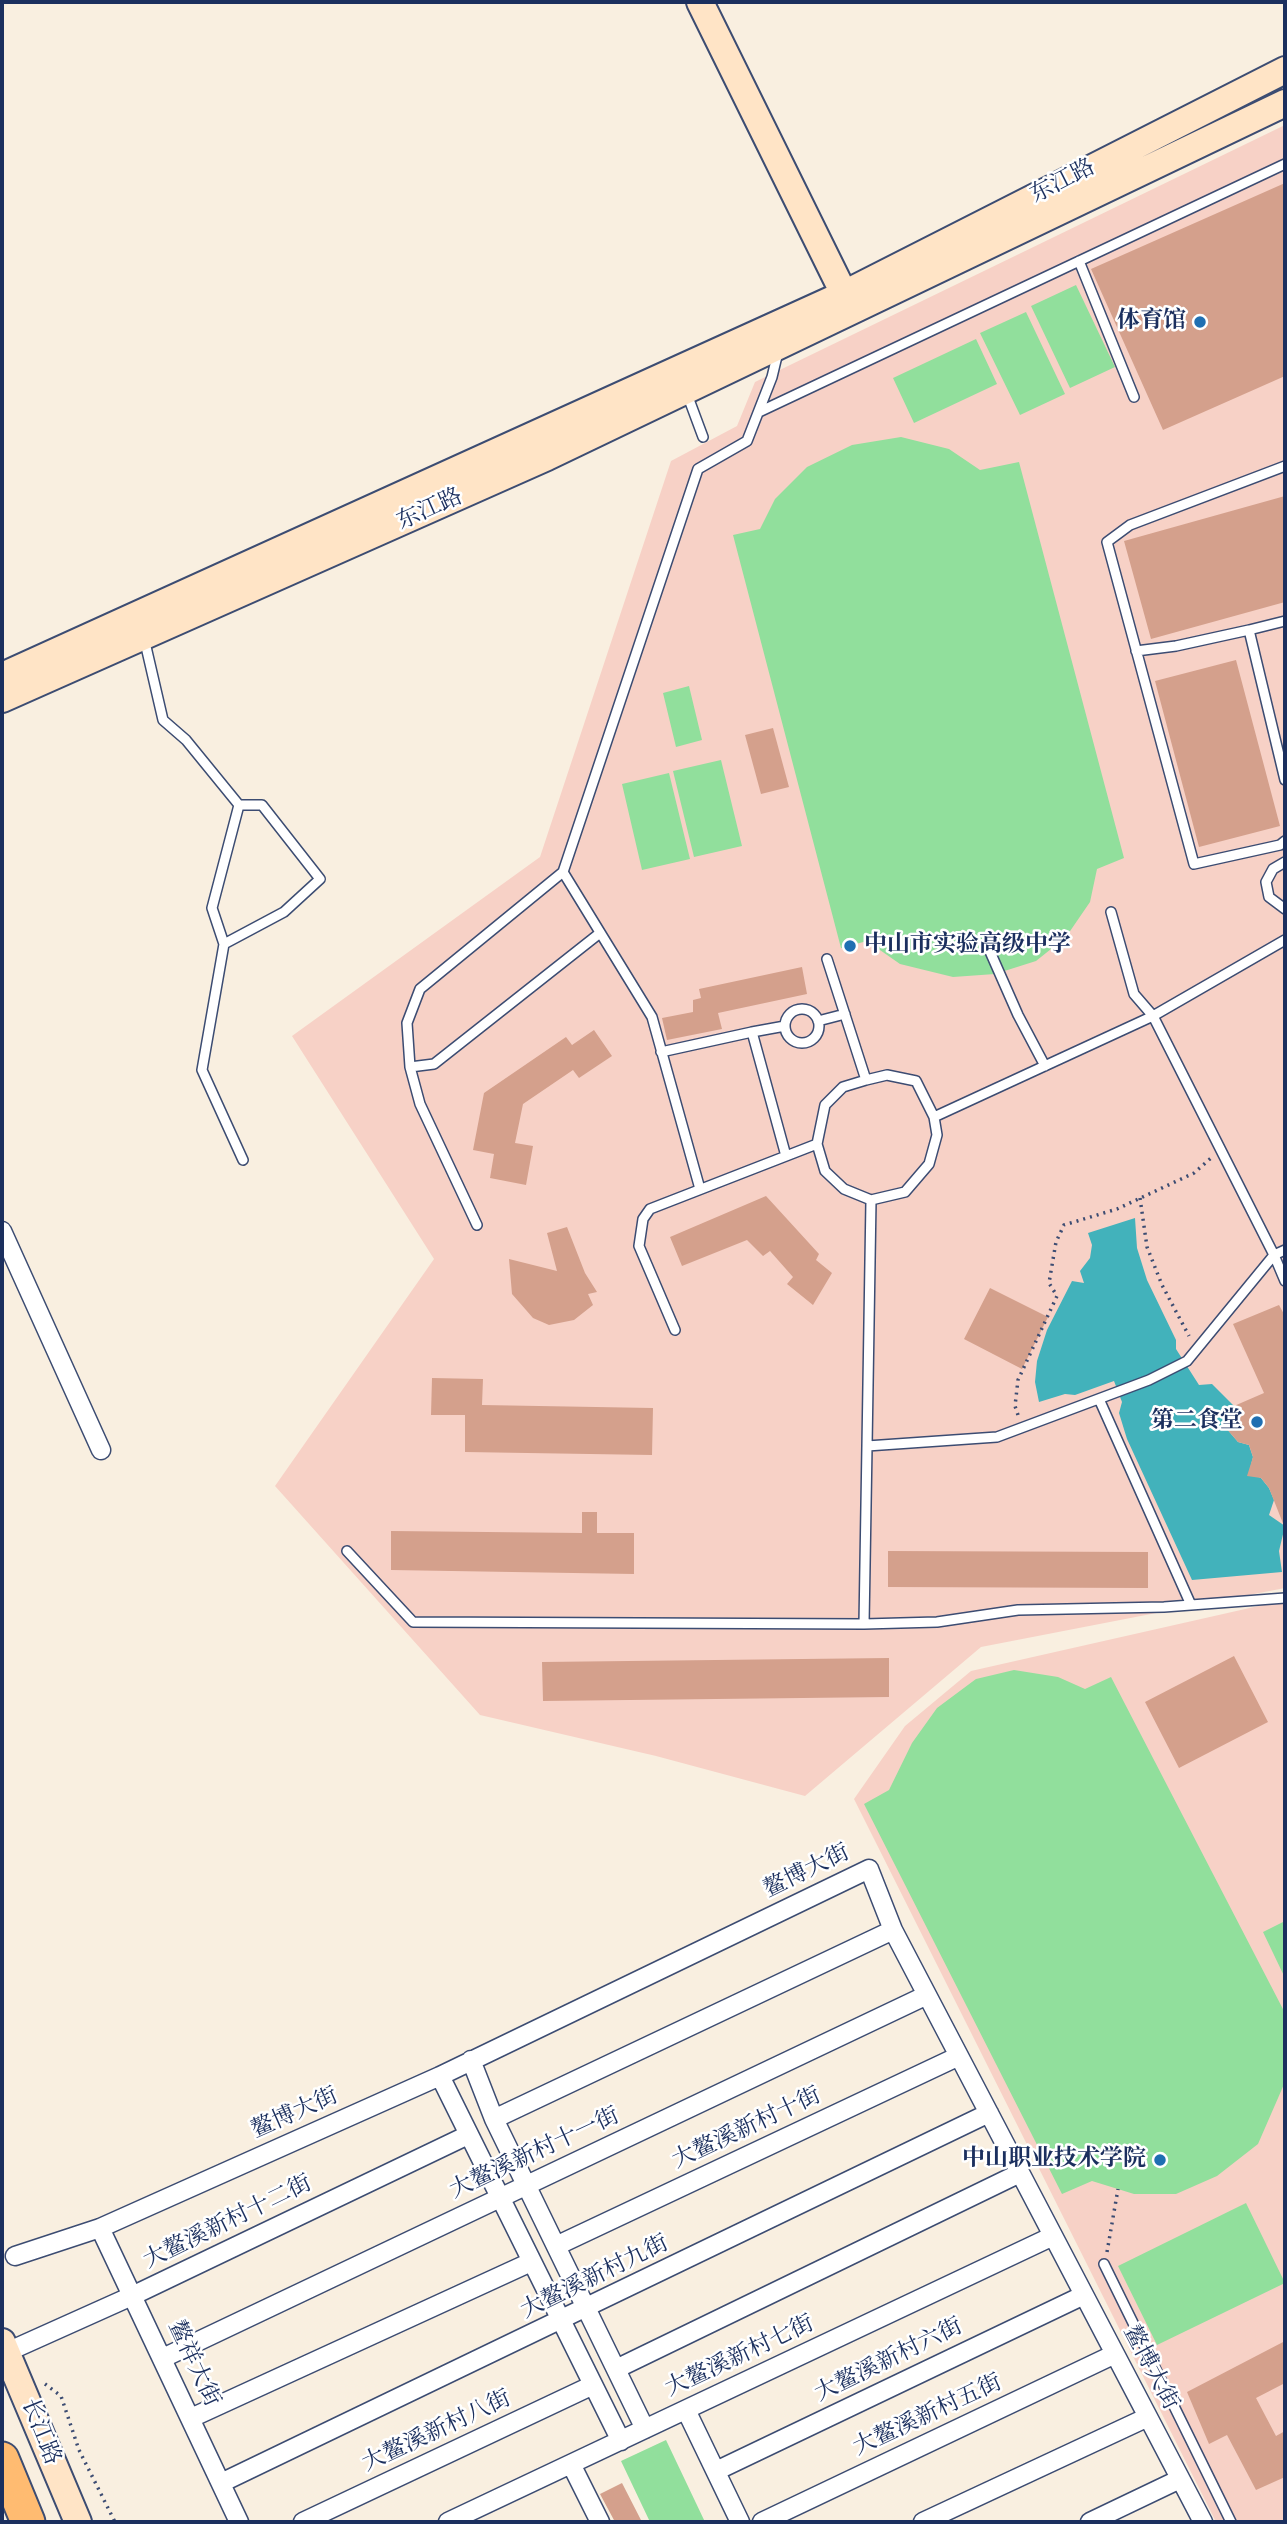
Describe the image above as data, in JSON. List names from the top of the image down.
{
  "streets": {
    "highway": ["长江路"],
    "street": [
      "东江路",
      "鳌博大街",
      "大鳌溪新村十街",
      "大鳌溪新村十一街",
      "大鳌溪新村十二街",
      "大鳌溪新村九街",
      "大鳌溪新村七街",
      "大鳌溪新村六街",
      "鳌祥大街",
      "大鳌溪新村五街",
      "大鳌溪新村八街"
    ]
  },
  "crossings": [
    ["鳌博大街", "大鳌溪新村十街"],
    ["鳌博大街", "大鳌溪新村十一街"],
    ["鳌博大街", "大鳌溪新村九街"],
    ["鳌博大街", "大鳌溪新村七街"],
    ["鳌博大街", "大鳌溪新村六街"],
    ["鳌博大街", "鳌祥大街"],
    ["鳌博大街", "大鳌溪新村五街"],
    ["大鳌溪新村十一街", "鳌祥大街"],
    ["大鳌溪新村十二街", "鳌祥大街"],
    ["大鳌溪新村十二街", "长江路"],
    ["大鳌溪新村九街", "鳌祥大街"]
  ],
  "places": [
    "体育馆",
    "中山市实验高级中学",
    "第二食堂",
    "中山职业技术学院"
  ]
}
